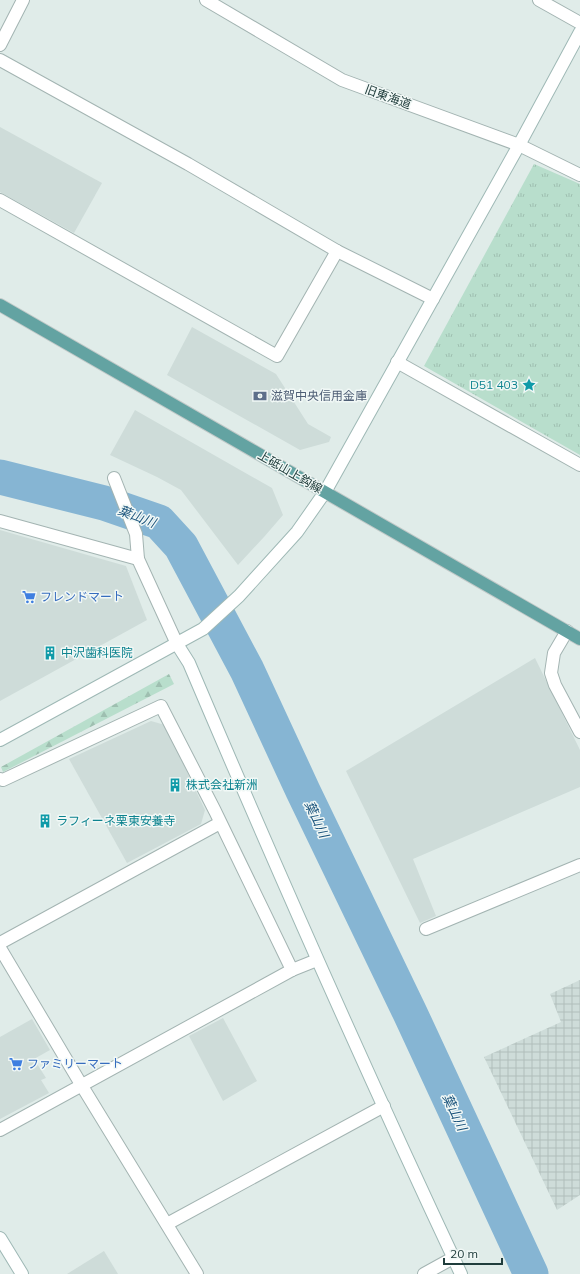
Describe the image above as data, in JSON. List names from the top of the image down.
{
  "streets": {
    "main road": ["上砥山上鈎線"],
    "street": ["旧東海道"]
  },
  "water": ["葉山川"],
  "places": {
    "place": ["D51 403"],
    "bank": ["滋賀中央信用金庫"],
    "supermarket": ["フレンドマート", "ファミリーマート"],
    "building": ["中沢歯科医院", "株式会社新洲", "ラフィーネ栗東安養寺"]
  },
  "scale_bar": "20 m"
}
